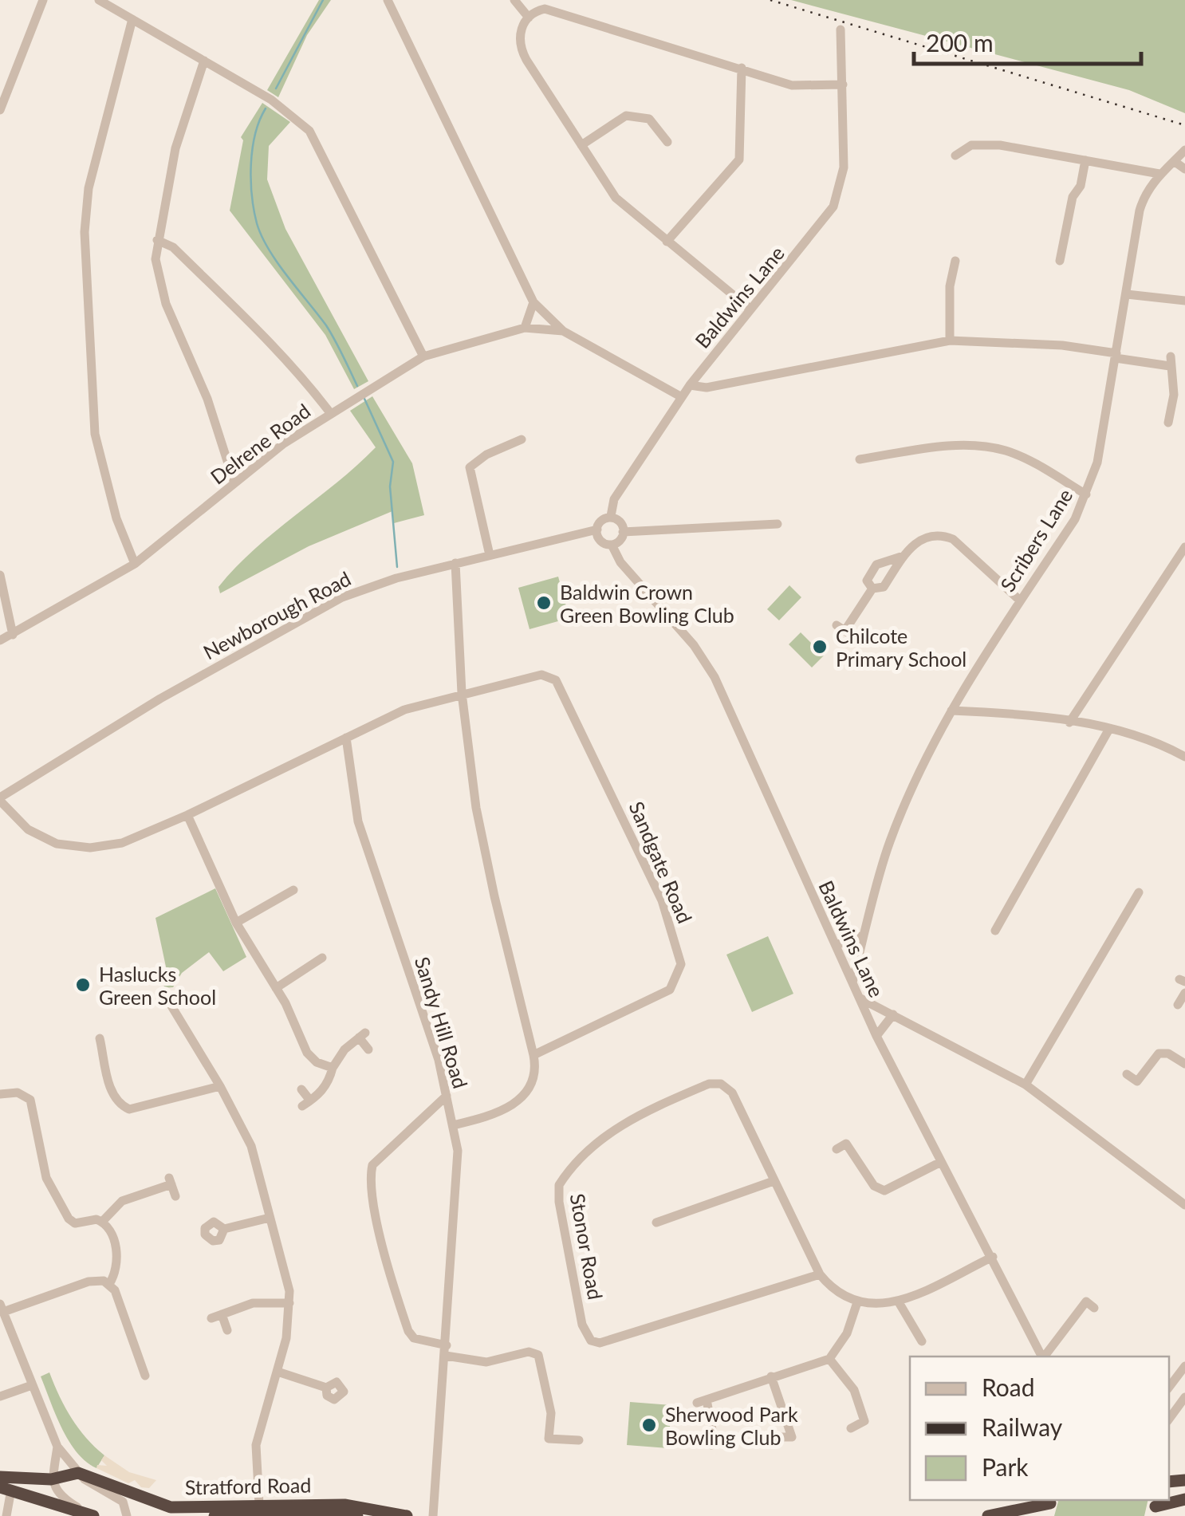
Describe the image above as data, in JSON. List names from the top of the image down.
{
  "streets": {
    "highway": ["Stratford Road"],
    "street": [
      "Baldwins Lane",
      "Delrene Road",
      "Scribers Lane",
      "Newborough Road",
      "Sandgate Road",
      "Sandy Hill Road",
      "Stonor Road"
    ]
  },
  "crossings": [
    ["Baldwins Lane", "Scribers Lane"],
    ["Baldwins Lane", "Newborough Road"]
  ],
  "places": [
    "Baldwin Crown Green Bowling Club",
    "Chilcote Primary School",
    "Haslucks Green School",
    "Sherwood Park Bowling Club"
  ],
  "legend": ["Road", "Railway", "Park"],
  "scale_bar": "200 m"
}
